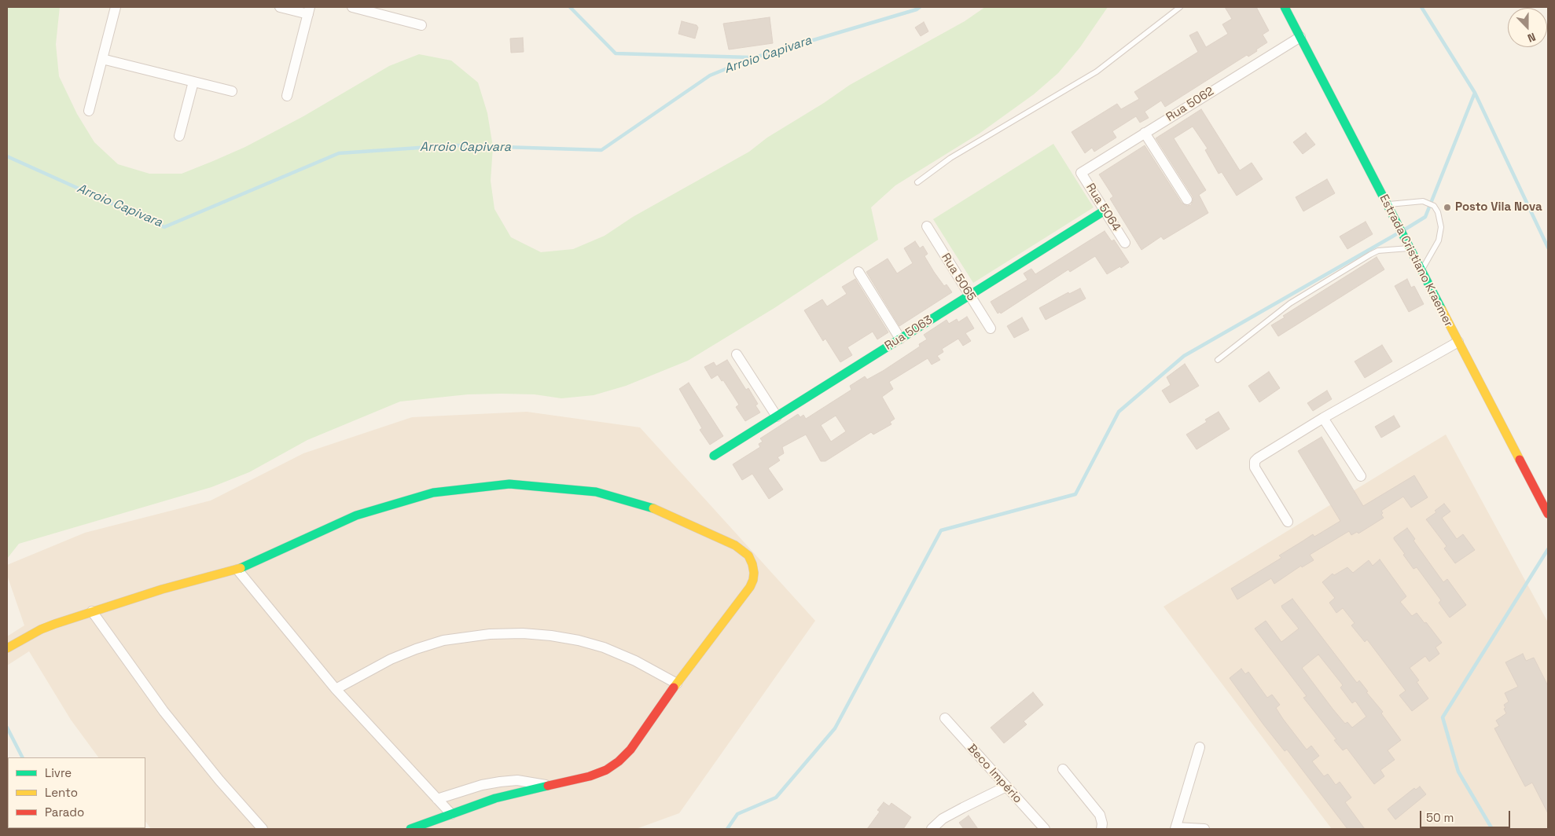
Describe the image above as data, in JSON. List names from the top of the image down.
{
  "streets": {
    "street": [
      "Rua 5062",
      "Rua 5064",
      "Estrada Cristiano Kraemer",
      "Rua 5065",
      "Rua 5063",
      "Beco Império"
    ]
  },
  "crossings": [
    ["Rua 5062", "Rua 5064"],
    ["Rua 5062", "Estrada Cristiano Kraemer"],
    ["Rua 5064", "Rua 5063"],
    ["Rua 5065", "Rua 5063"]
  ],
  "water": ["Arroio Capivara"],
  "places": ["Posto Vila Nova"],
  "legend": ["Livre", "Lento", "Parado"],
  "scale_bar": "50 m",
  "north": "bottom"
}
